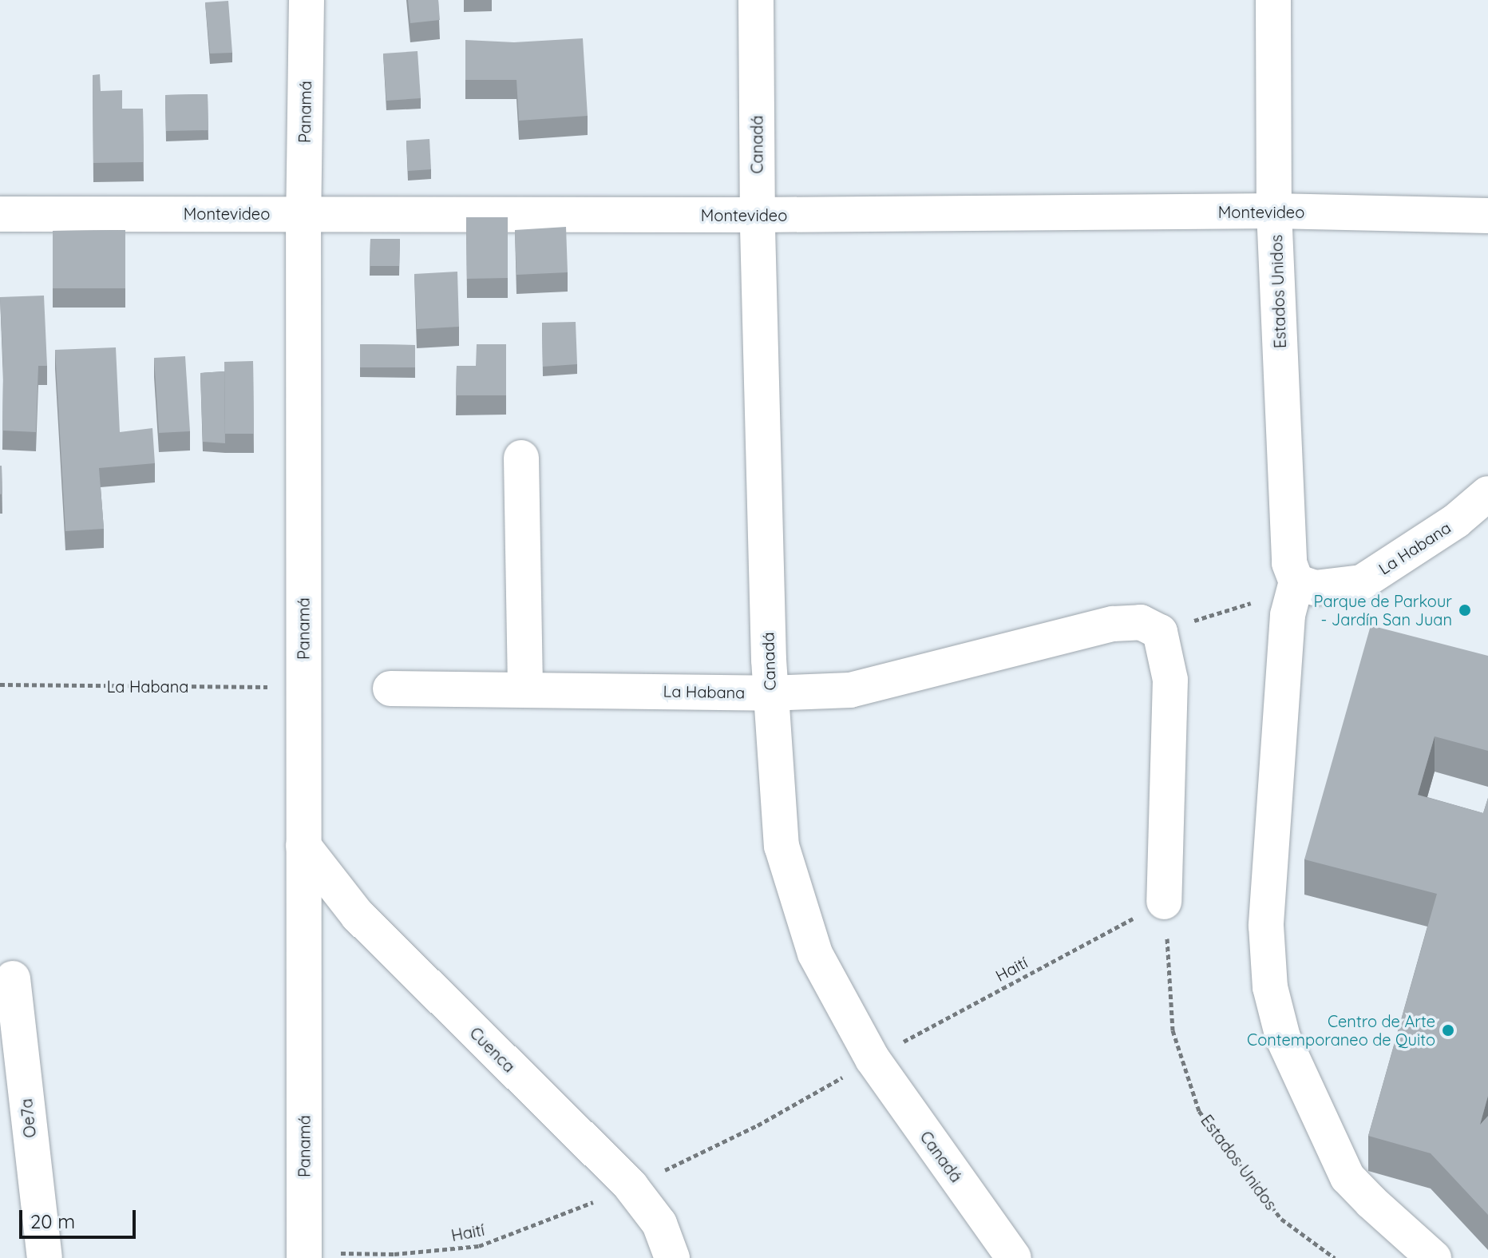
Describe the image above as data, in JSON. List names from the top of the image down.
{
  "streets": {
    "street": [
      "Panamá",
      "Canadá",
      "Montevideo",
      "Estados Unidos",
      "La Habana",
      "Cuenca",
      "Oe7a"
    ],
    "path": ["Haití"]
  },
  "crossings": [
    ["Panamá", "Montevideo"],
    ["Panamá", "Haití"],
    ["Panamá", "Cuenca"],
    ["Canadá", "Montevideo"],
    ["Canadá", "La Habana"],
    ["Montevideo", "Estados Unidos"],
    ["Estados Unidos", "La Habana"],
    ["Estados Unidos", "Haití"],
    ["La Habana", "Haití"]
  ],
  "places": ["Parque de Parkour - Jardín San Juan", "Centro de Arte Contemporaneo de Quito"],
  "scale_bar": "20 m"
}
